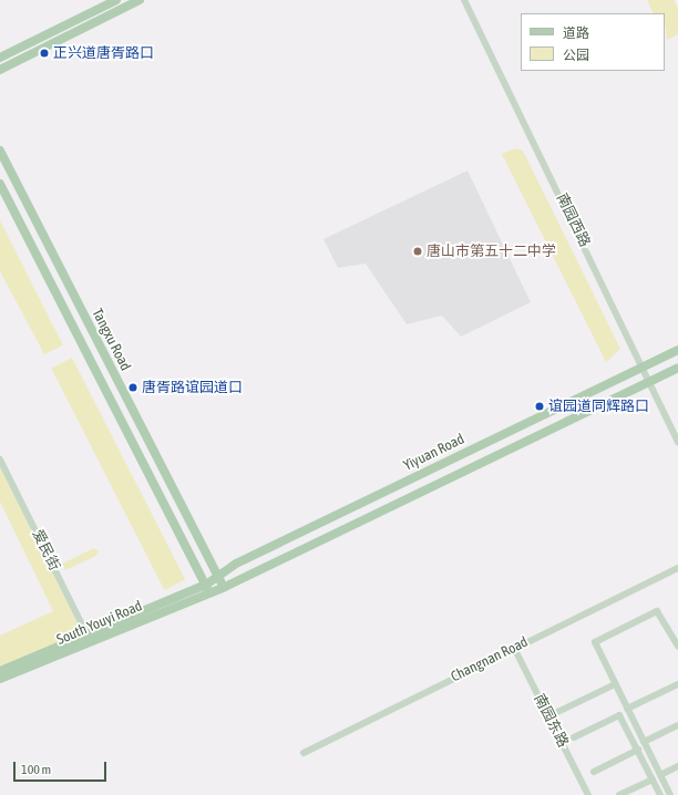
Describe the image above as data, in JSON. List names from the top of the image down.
{
  "streets": {
    "main road": ["Tangxu Road", "Yiyuan Road", "South Youyi Road"],
    "street": [
      "南园西路",
      "爱民街",
      "Changnan Road",
      "南园东路"
    ]
  },
  "crossings": [
    ["南园西路", "Yiyuan Road"],
    ["Tangxu Road", "Yiyuan Road"],
    ["Tangxu Road", "South Youyi Road"],
    ["Yiyuan Road", "South Youyi Road"],
    ["爱民街", "South Youyi Road"],
    ["Changnan Road", "南园东路"]
  ],
  "places": [
    "正兴道唐胥路口",
    "唐山市第五十二中学",
    "唐胥路谊园道口",
    "谊园道同辉路口"
  ],
  "legend": ["道路", "公园"],
  "scale_bar": "100 m"
}
